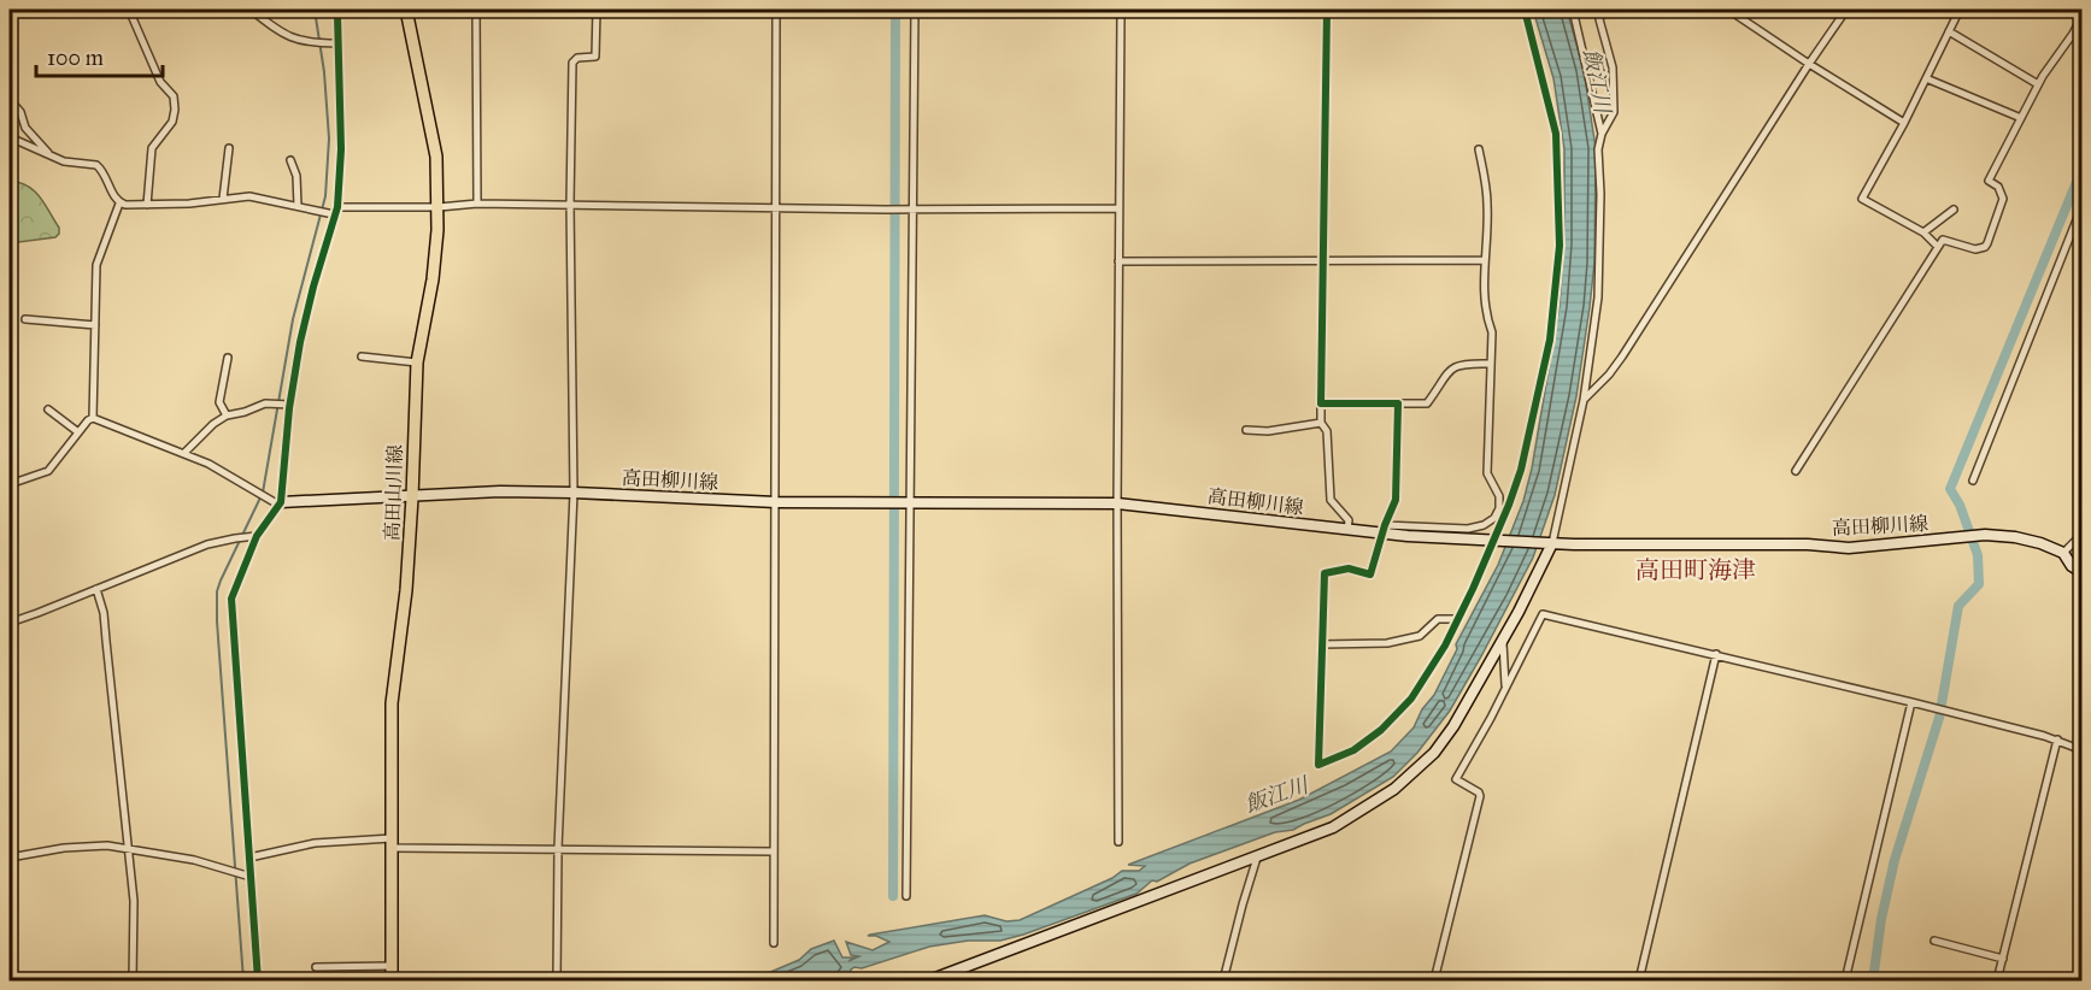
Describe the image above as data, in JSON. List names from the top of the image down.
{
  "streets": {
    "main road": ["高田柳川線", "高田山川線"]
  },
  "crossings": [
    ["高田柳川線", "高田山川線"]
  ],
  "districts": ["高田町海津"],
  "water": ["飯江川"],
  "scale_bar": "100 m"
}
